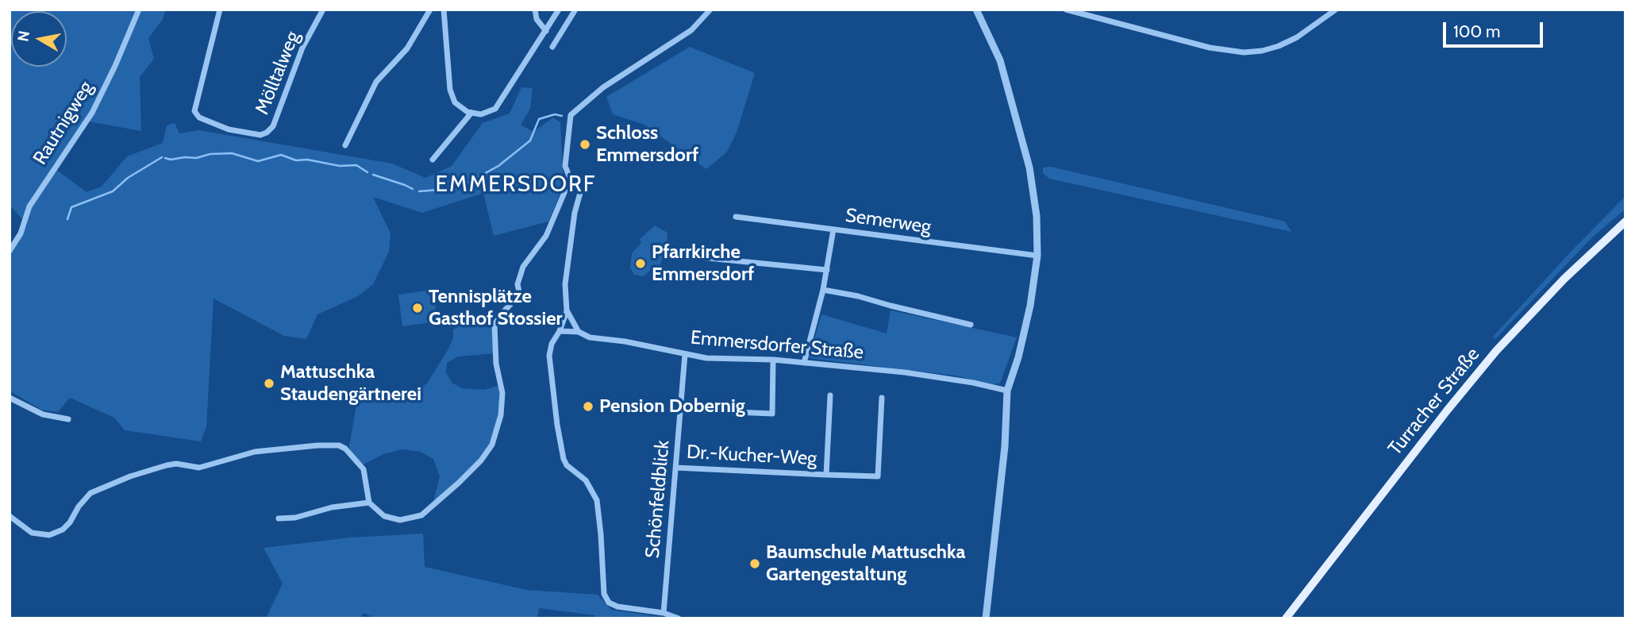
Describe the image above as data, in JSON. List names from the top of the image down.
{
  "streets": {
    "main road": ["Turracher Straße"],
    "street": [
      "Mölltalweg",
      "Rautnigweg",
      "Semerweg",
      "Emmersdorfer Straße",
      "Dr.-Kucher-Weg",
      "Schönfeldblick"
    ]
  },
  "crossings": [
    ["Emmersdorfer Straße", "Schönfeldblick"],
    ["Dr.-Kucher-Weg", "Schönfeldblick"]
  ],
  "districts": ["EMMERSDORF"],
  "places": [
    "Schloss Emmersdorf",
    "Pfarrkirche Emmersdorf",
    "Tennisplätze Gasthof Stossier",
    "Mattuschka Staudengärtnerei",
    "Pension Dobernig",
    "Baumschule Mattuschka Gartengestaltung"
  ],
  "scale_bar": "100 m",
  "north": "left"
}
